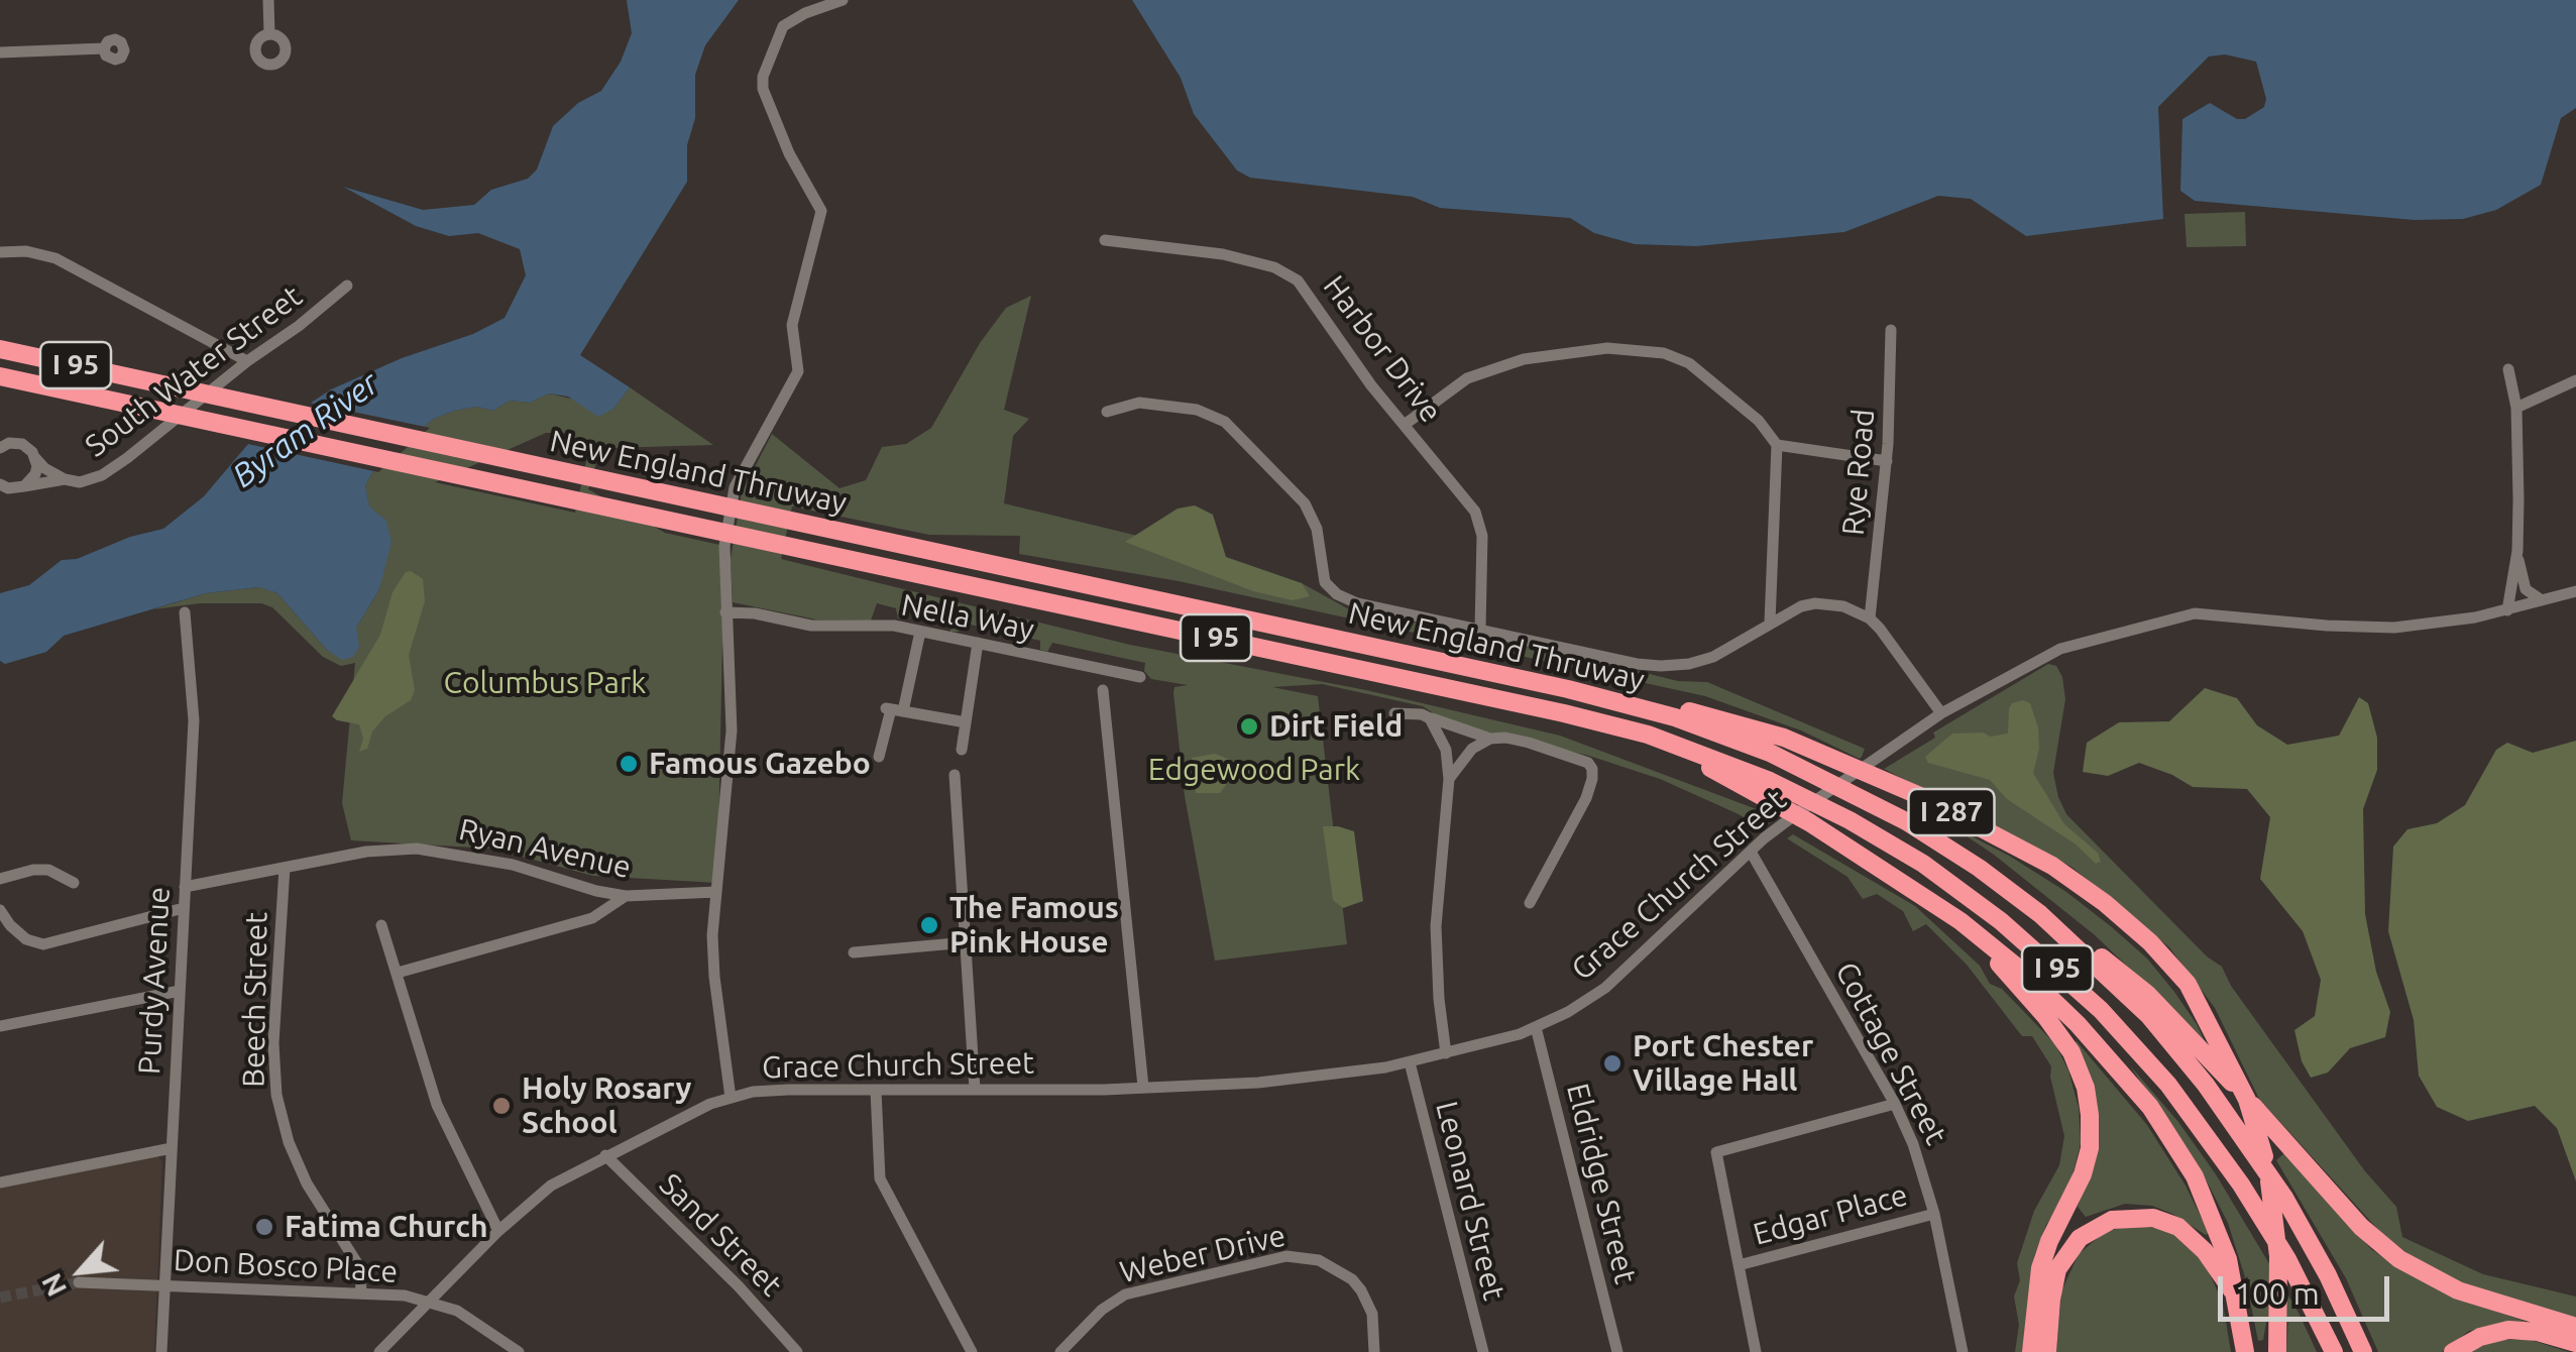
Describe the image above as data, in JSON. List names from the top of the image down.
{
  "streets": {
    "highway": ["I 95", "New England Thruway", "I 287"],
    "street": [
      "Harbor Drive",
      "South Water Street",
      "Rye Road",
      "Nella Way",
      "Ryan Avenue",
      "Grace Church Street",
      "Purdy Avenue",
      "Beech Street",
      "Cottage Street",
      "Eldridge Street",
      "Leonard Street",
      "Edgar Place",
      "Sand Street",
      "Weber Drive",
      "Don Bosco Place"
    ]
  },
  "crossings": [
    ["New England Thruway", "I 287"],
    ["Ryan Avenue", "Purdy Avenue"],
    ["Ryan Avenue", "Beech Street"],
    ["Grace Church Street", "Cottage Street"],
    ["Grace Church Street", "Eldridge Street"],
    ["Grace Church Street", "Leonard Street"],
    ["Grace Church Street", "Sand Street"],
    ["Grace Church Street", "Don Bosco Place"],
    ["Purdy Avenue", "Don Bosco Place"],
    ["Beech Street", "Don Bosco Place"],
    ["Cottage Street", "Edgar Place"]
  ],
  "water": ["Byram River"],
  "parks": ["Columbus Park", "Edgewood Park"],
  "places": [
    "Dirt Field",
    "Famous Gazebo",
    "The Famous Pink House",
    "Port Chester Village Hall",
    "Holy Rosary School",
    "Fatima Church"
  ],
  "scale_bar": "100 m",
  "north": "bottom left"
}
